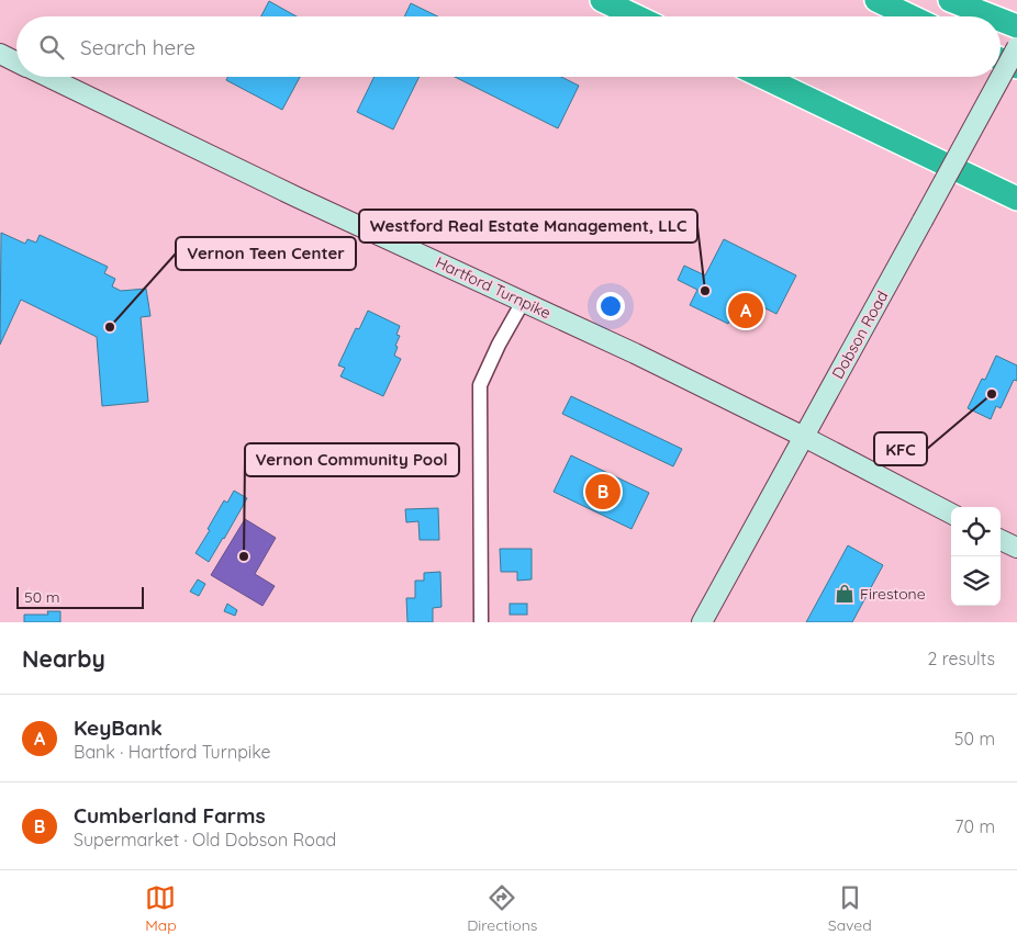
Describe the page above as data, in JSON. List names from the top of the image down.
{
  "streets": {
    "main road": ["Hartford Turnpike", "Dobson Road"]
  },
  "crossings": [
    ["Hartford Turnpike", "Dobson Road"]
  ],
  "places": {
    "other": [
      "Westford Real Estate Management, LLC",
      "Vernon Teen Center",
      "KFC",
      "Vernon Community Pool"
    ],
    "shop": ["Firestone"]
  },
  "scale_bar": "50 m",
  "page": {
    "search": "Search here",
    "pins": ["A", "B"],
    "scale": "50 m",
    "heading": ["Nearby", "2 results"],
    "list": [
      {
        "mark": "A",
        "name": "KeyBank",
        "note": "Bank · Hartford Turnpike",
        "value": "50 m"
      },
      {
        "mark": "B",
        "name": "Cumberland Farms",
        "note": "Supermarket · Old Dobson Road",
        "value": "70 m"
      }
    ],
    "nav": ["Map", "Directions", "Saved"]
  }
}
